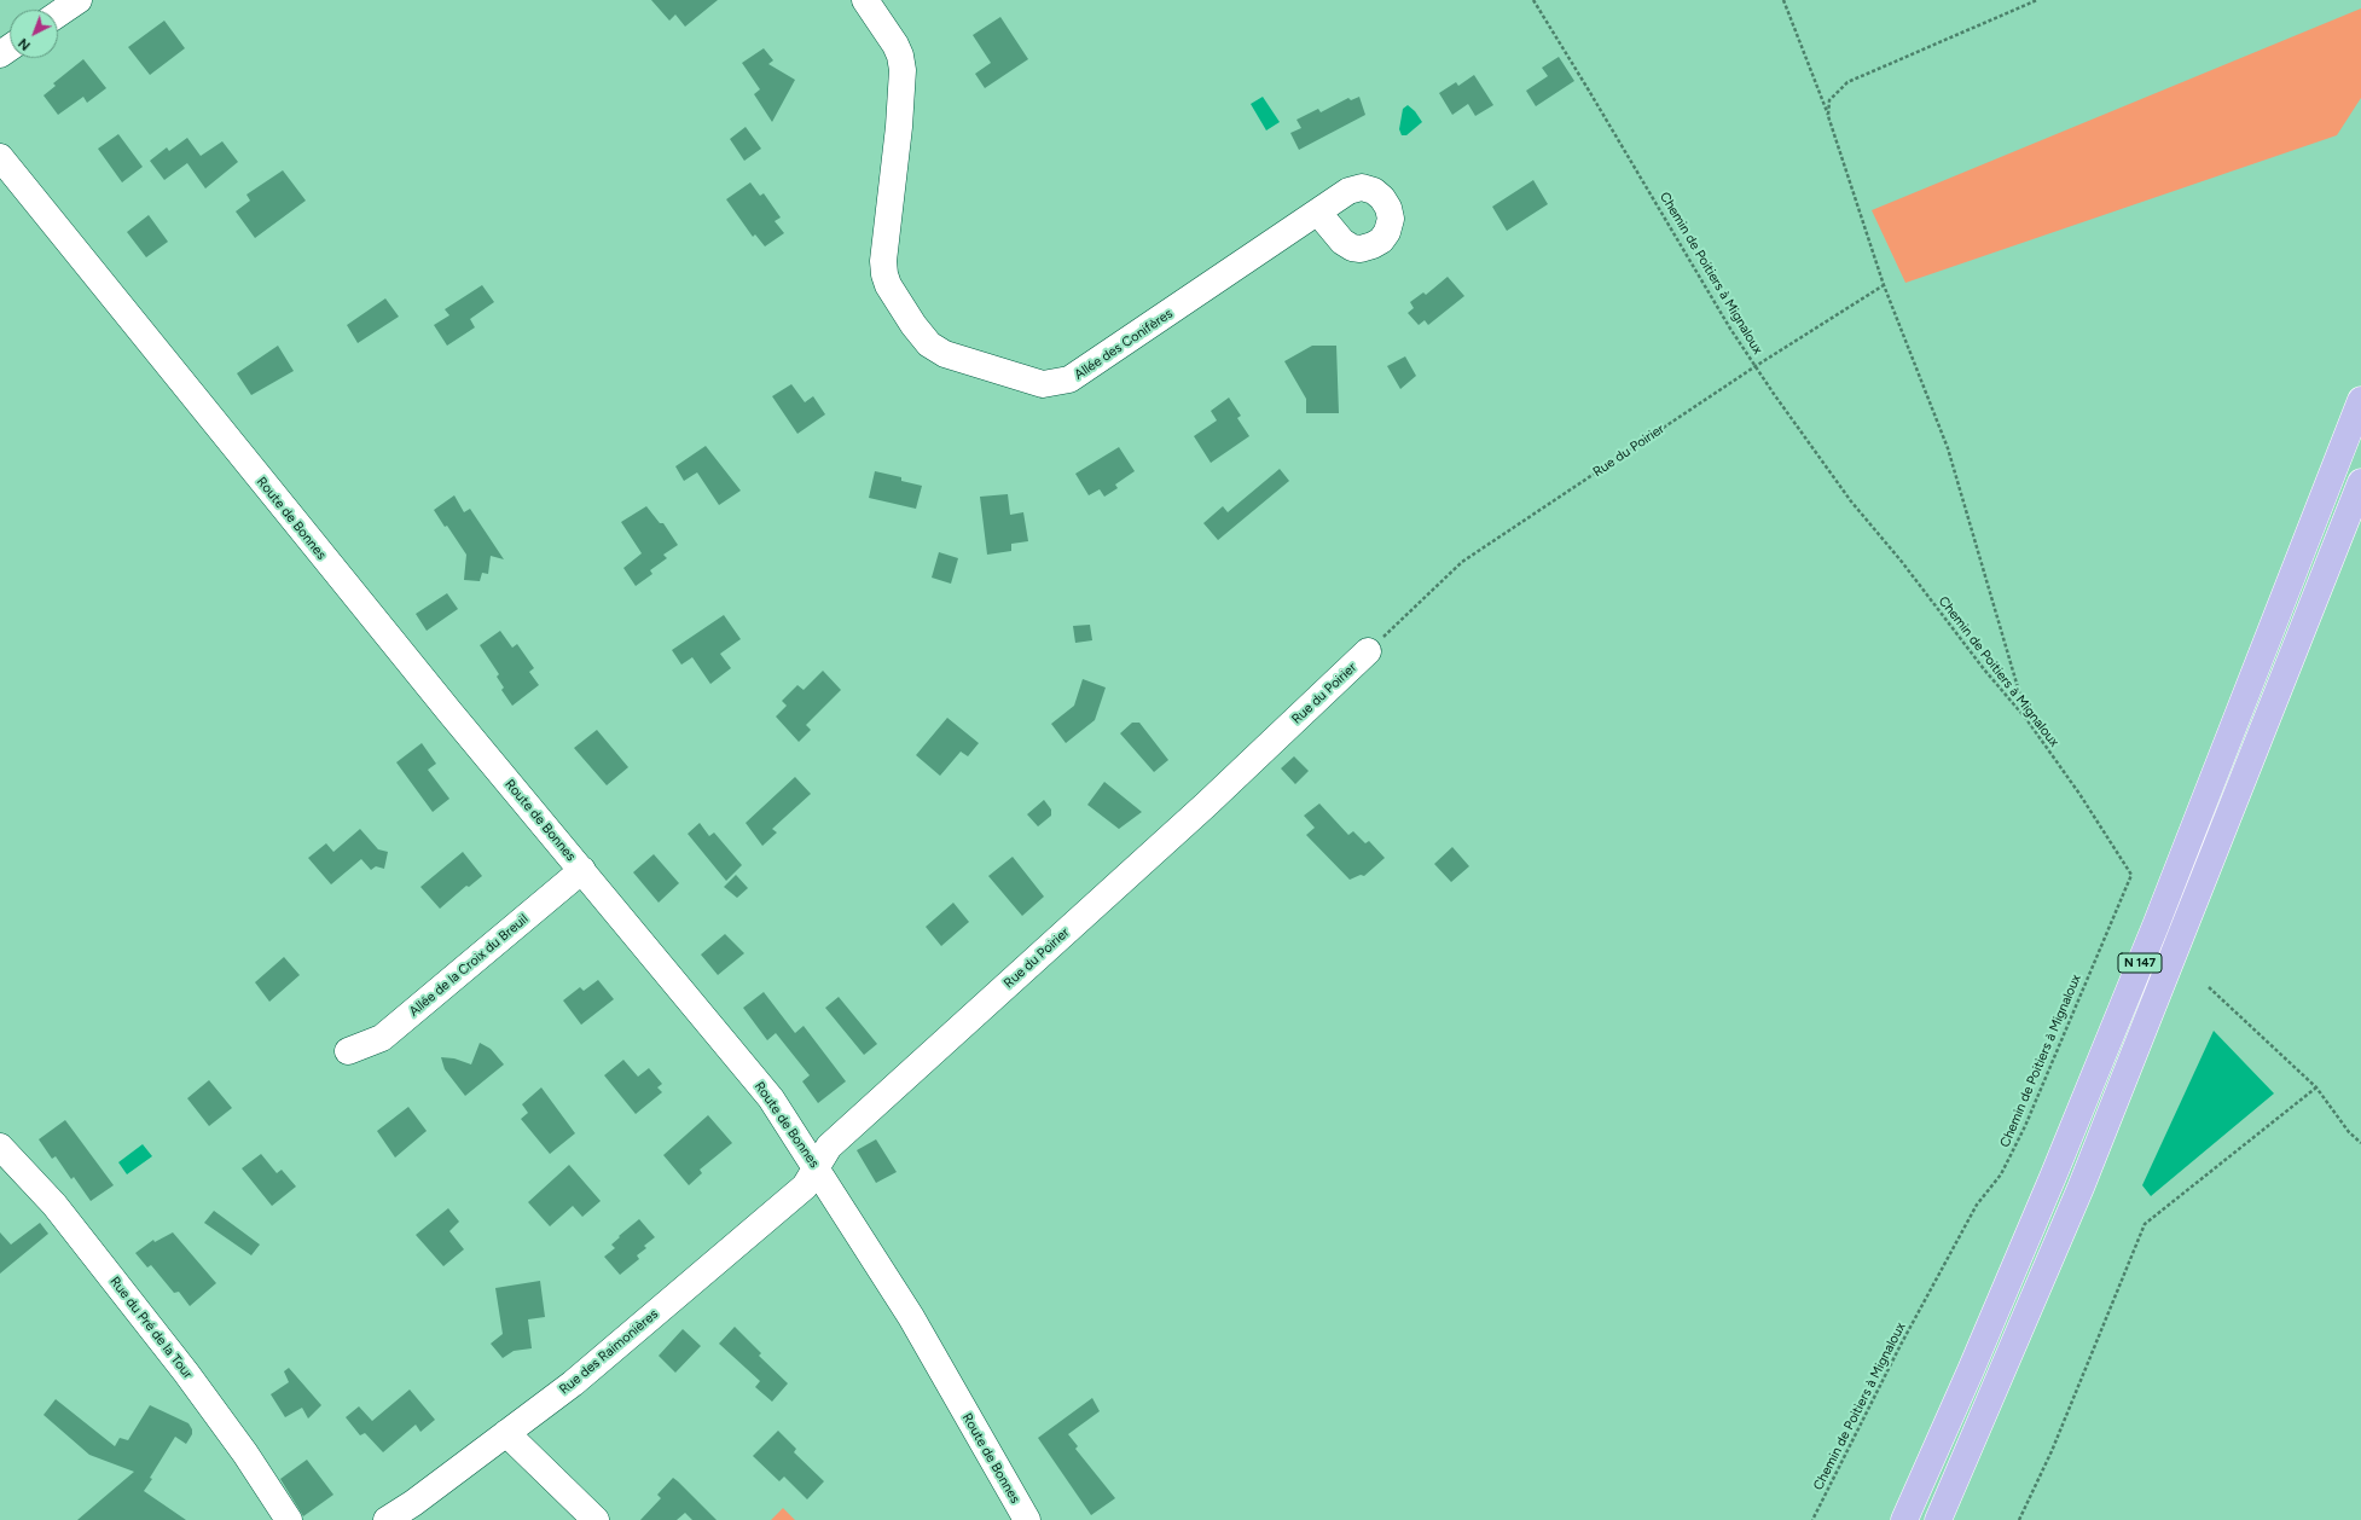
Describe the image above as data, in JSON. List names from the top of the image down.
{
  "streets": {
    "highway": ["N 147"],
    "street": [
      "Allée des Conifères",
      "Rue du Poirier",
      "Route de Bonnes",
      "Allée de la Croix du Breuil",
      "Rue du Pré de la Tour",
      "Rue des Raimonières"
    ],
    "path": ["Chemin de Poitiers à Mignaloux"]
  },
  "crossings": [
    ["Chemin de Poitiers à Mignaloux", "Rue du Poirier"],
    ["Rue du Poirier", "Route de Bonnes"],
    ["Rue du Poirier", "Rue des Raimonières"],
    ["Route de Bonnes", "Allée de la Croix du Breuil"],
    ["Route de Bonnes", "Rue des Raimonières"]
  ],
  "north": "bottom left"
}
